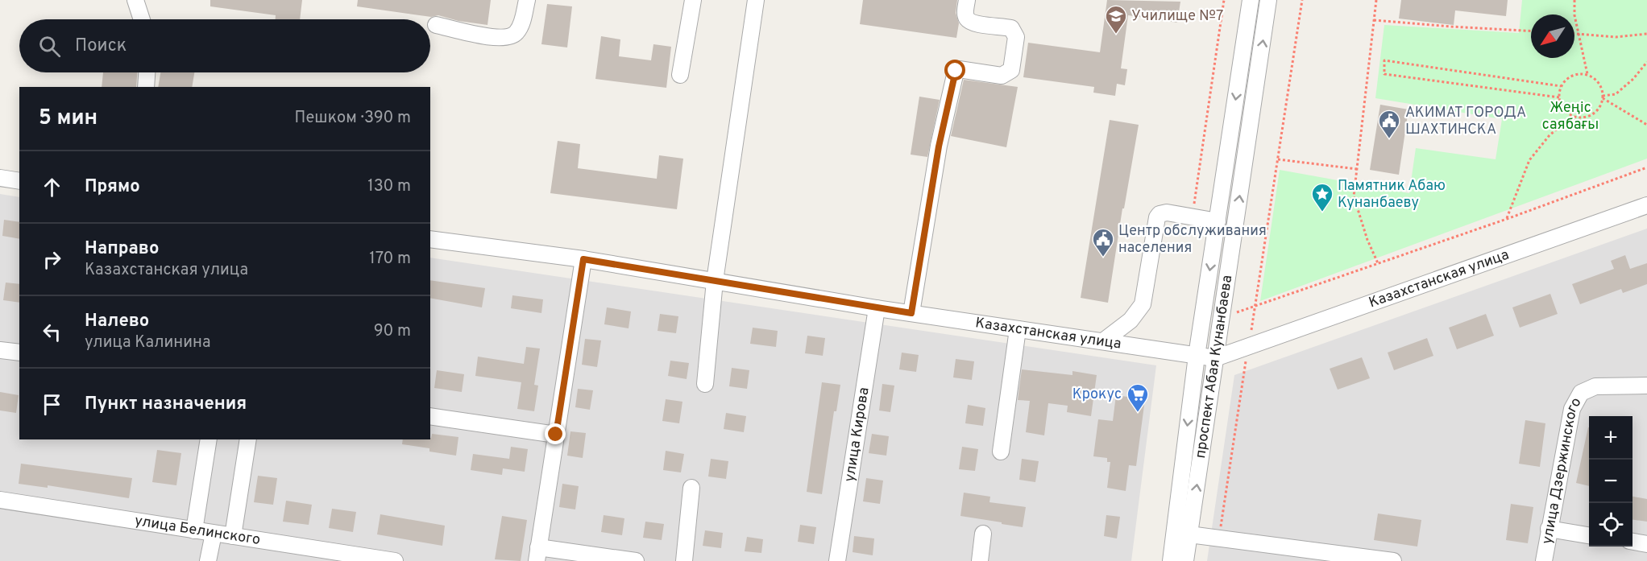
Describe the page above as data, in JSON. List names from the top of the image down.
{
  "streets": {
    "street": [
      "Казахстанская улица",
      "проспект Абая Кунанбаева",
      "улица Кирова",
      "улица Дзержинского",
      "улица Белинского"
    ]
  },
  "crossings": [
    ["Казахстанская улица", "проспект Абая Кунанбаева"],
    ["Казахстанская улица", "улица Кирова"]
  ],
  "parks": ["Жеңіс саябағы"],
  "places": {
    "school or university": ["Училище №7"],
    "public building": ["АКИМАТ ГОРОДА ШАХТИНСКА", "Центр обслуживания населения"],
    "place": ["Памятник Абаю Кунанбаеву"],
    "supermarket": ["Крокус"]
  },
  "north": "bottom left",
  "page": {
    "search": "Поиск",
    "heading": ["5 мин", "Пешком · 390 m"],
    "list": [
      ["Прямо", "130 m"],
      ["Направо", "Казахстанская улица", "170 m"],
      ["Налево", "улица Калинина", "90 m"],
      "Пункт назначения"
    ],
    "map_buttons": ["+", "−"]
  }
}
